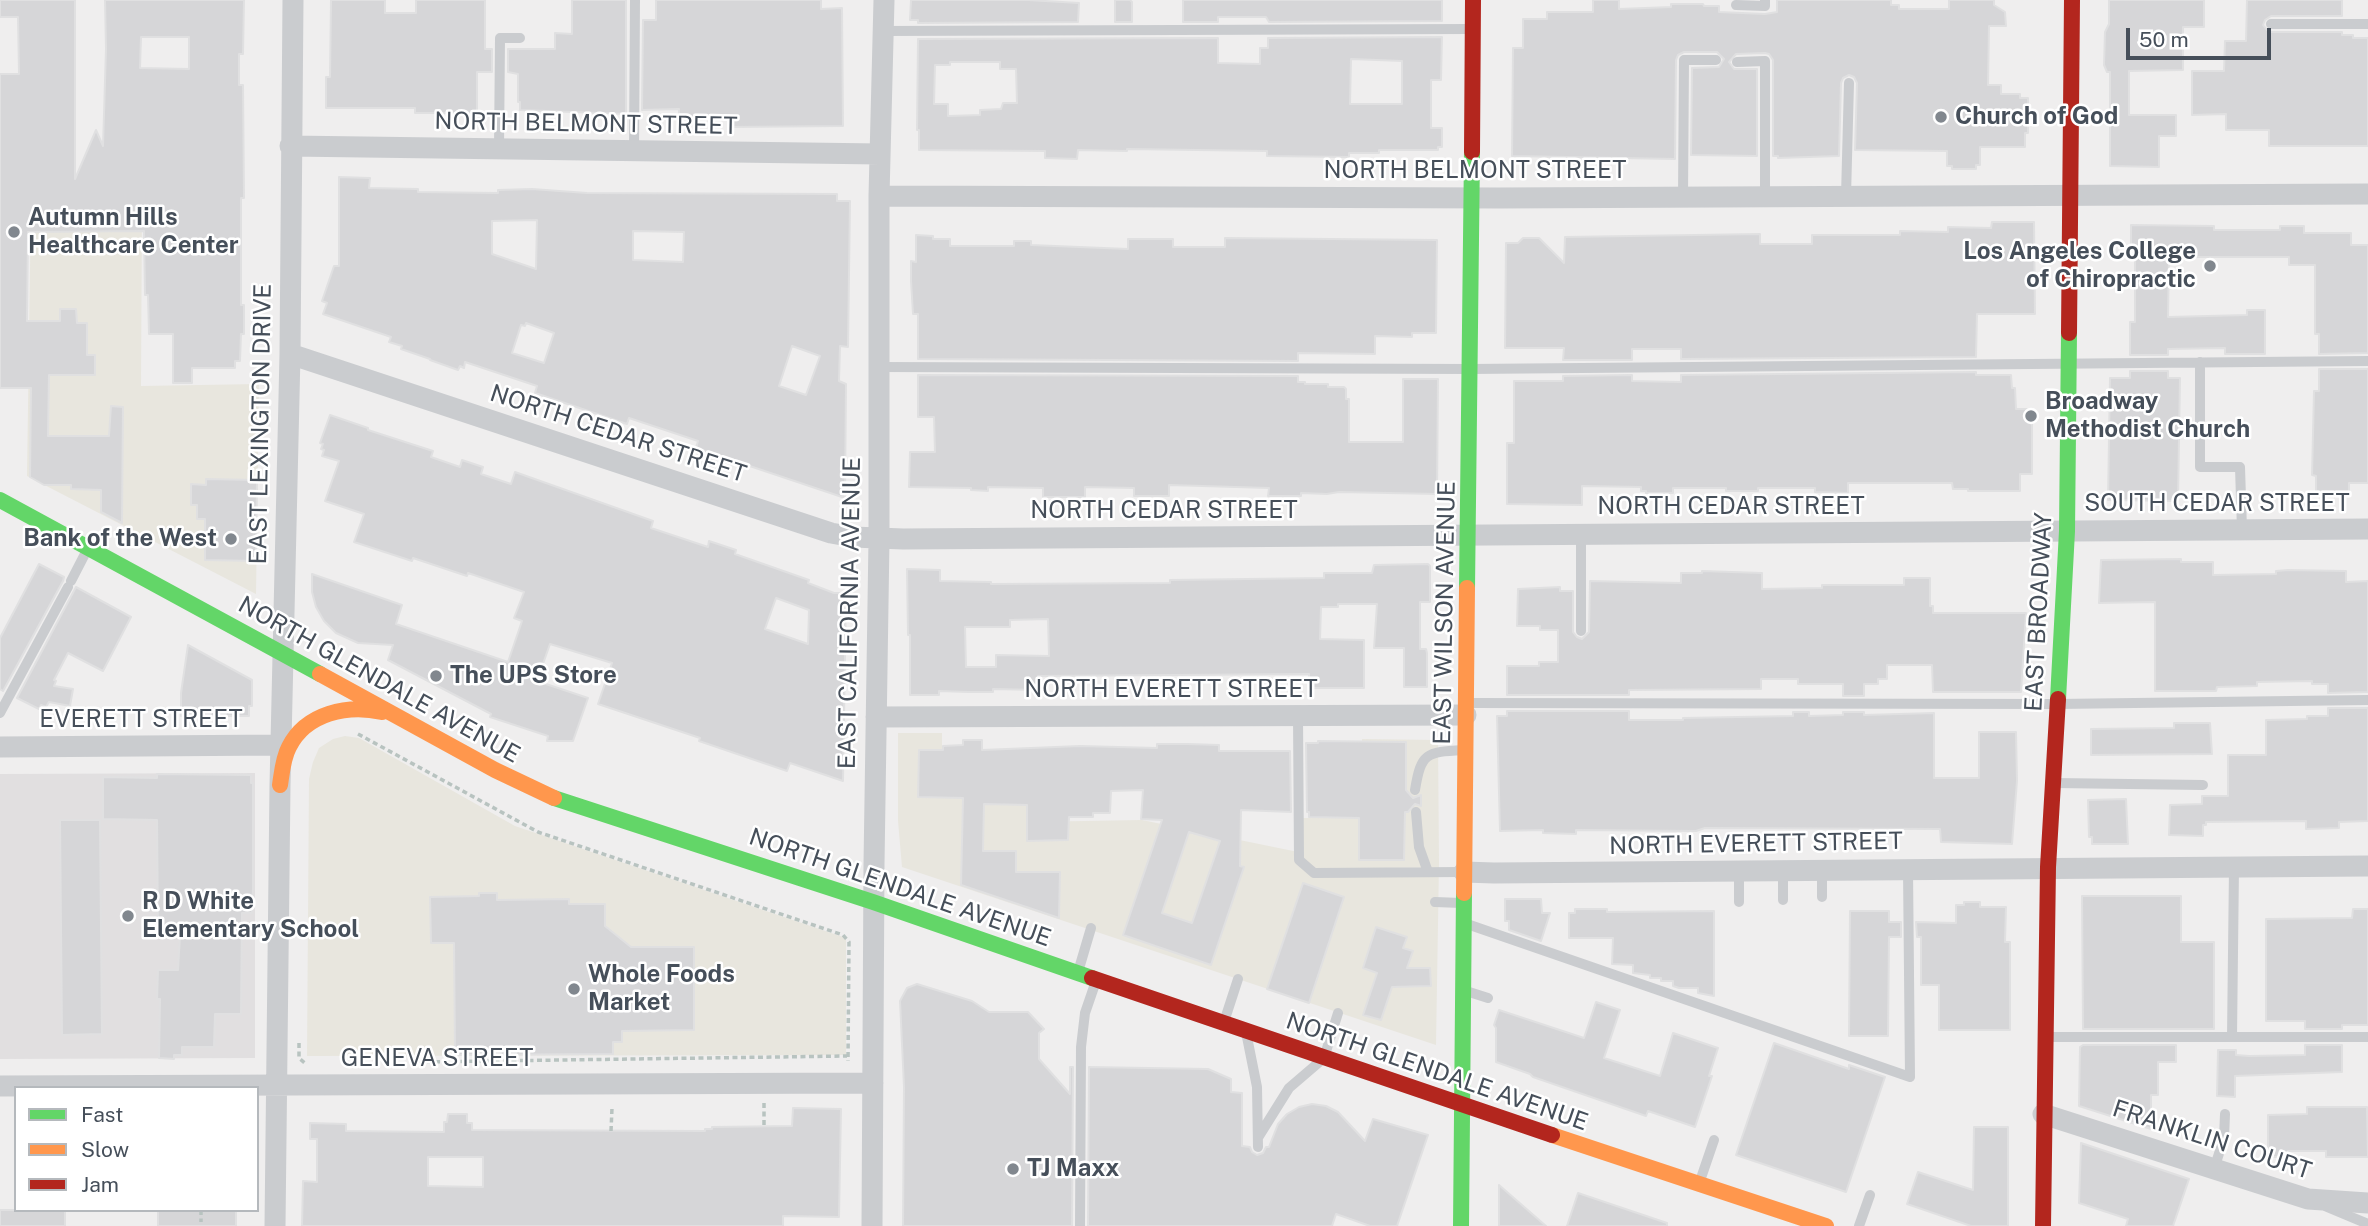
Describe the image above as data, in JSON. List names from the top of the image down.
{
  "streets": {
    "main road": ["EAST BROADWAY", "EAST WILSON AVENUE", "NORTH GLENDALE AVENUE"],
    "street": [
      "NORTH BELMONT STREET",
      "EAST LEXINGTON DRIVE",
      "NORTH CEDAR STREET",
      "SOUTH CEDAR STREET",
      "EAST CALIFORNIA AVENUE",
      "NORTH EVERETT STREET",
      "EVERETT STREET",
      "GENEVA STREET",
      "FRANKLIN COURT"
    ]
  },
  "crossings": [
    ["NORTH BELMONT STREET", "EAST LEXINGTON DRIVE"],
    ["NORTH BELMONT STREET", "EAST BROADWAY"],
    ["NORTH BELMONT STREET", "EAST CALIFORNIA AVENUE"],
    ["NORTH BELMONT STREET", "EAST WILSON AVENUE"],
    ["EAST LEXINGTON DRIVE", "NORTH CEDAR STREET"],
    ["EAST LEXINGTON DRIVE", "NORTH GLENDALE AVENUE"],
    ["EAST LEXINGTON DRIVE", "EVERETT STREET"],
    ["EAST LEXINGTON DRIVE", "GENEVA STREET"],
    ["NORTH CEDAR STREET", "SOUTH CEDAR STREET"],
    ["NORTH CEDAR STREET", "EAST BROADWAY"],
    ["NORTH CEDAR STREET", "EAST CALIFORNIA AVENUE"],
    ["NORTH CEDAR STREET", "EAST WILSON AVENUE"],
    ["SOUTH CEDAR STREET", "EAST BROADWAY"],
    ["EAST BROADWAY", "NORTH EVERETT STREET"],
    ["EAST BROADWAY", "FRANKLIN COURT"],
    ["EAST CALIFORNIA AVENUE", "NORTH GLENDALE AVENUE"],
    ["EAST CALIFORNIA AVENUE", "NORTH EVERETT STREET"],
    ["EAST CALIFORNIA AVENUE", "GENEVA STREET"],
    ["EAST WILSON AVENUE", "NORTH GLENDALE AVENUE"],
    ["EAST WILSON AVENUE", "NORTH EVERETT STREET"]
  ],
  "places": [
    "Church of God",
    "Autumn Hills Healthcare Center",
    "Los Angeles College of Chiropractic",
    "Broadway Methodist Church",
    "Bank of the West",
    "The UPS Store",
    "R D White Elementary School",
    "Whole Foods Market",
    "TJ Maxx"
  ],
  "legend": ["Fast", "Slow", "Jam"],
  "scale_bar": "50 m"
}
